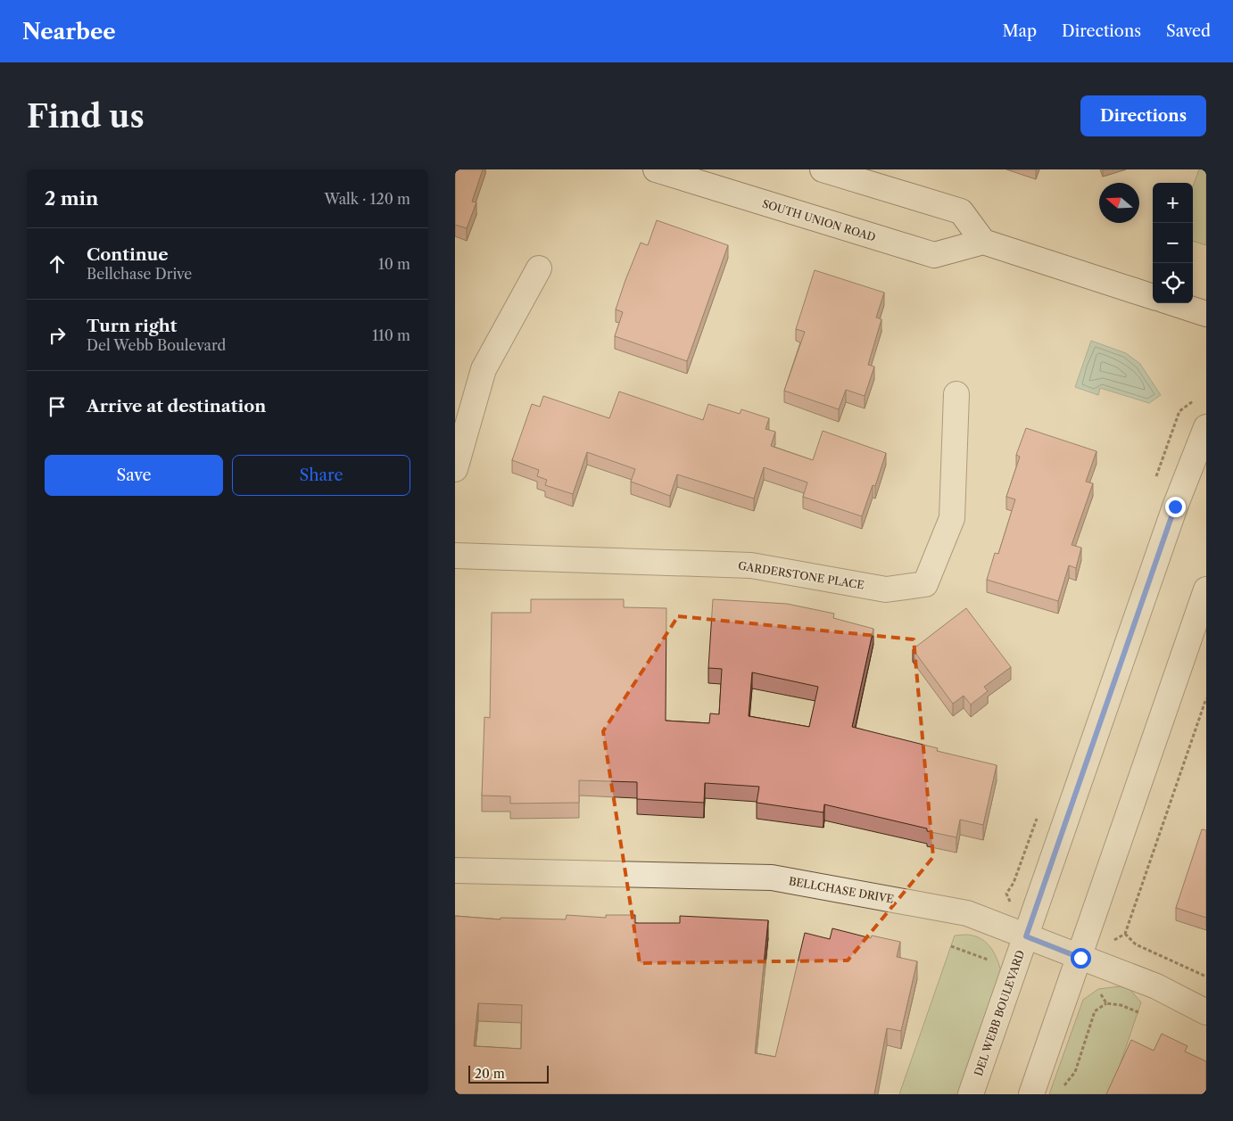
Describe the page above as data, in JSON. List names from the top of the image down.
{
  "streets": {
    "street": [
      "SOUTH UNION ROAD",
      "GARDERSTONE PLACE",
      "BELLCHASE DRIVE",
      "DEL WEBB BOULEVARD"
    ]
  },
  "crossings": [
    ["BELLCHASE DRIVE", "DEL WEBB BOULEVARD"]
  ],
  "scale_bar": "20 m",
  "north": "left",
  "page": {
    "header": "Nearbee",
    "nav": ["Map", "Directions", "Saved"],
    "buttons": [
      "Directions",
      ["Save", "Share"]
    ],
    "title": "Find us",
    "heading": ["2 min", "Walk · 120 m"],
    "map_buttons": ["+", "−"],
    "list": [
      ["Continue", "Bellchase Drive", "10 m"],
      ["Turn right", "Del Webb Boulevard", "110 m"],
      "Arrive at destination"
    ],
    "scale": "20 m"
  }
}
